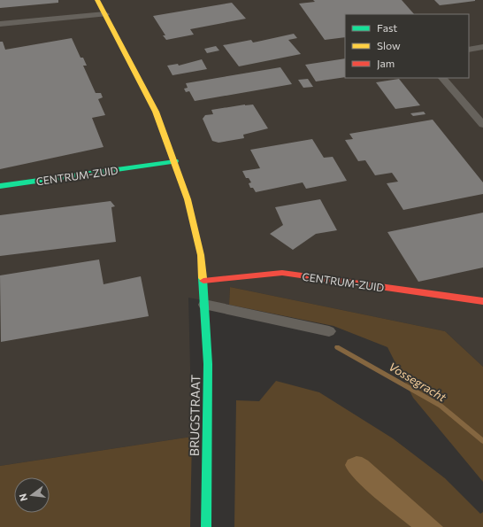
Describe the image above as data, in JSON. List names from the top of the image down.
{
  "streets": {
    "street": ["CENTRUM-ZUID", "BRUGSTRAAT"]
  },
  "water": ["Vossegracht"],
  "legend": ["Fast", "Slow", "Jam"],
  "north": "left"
}
